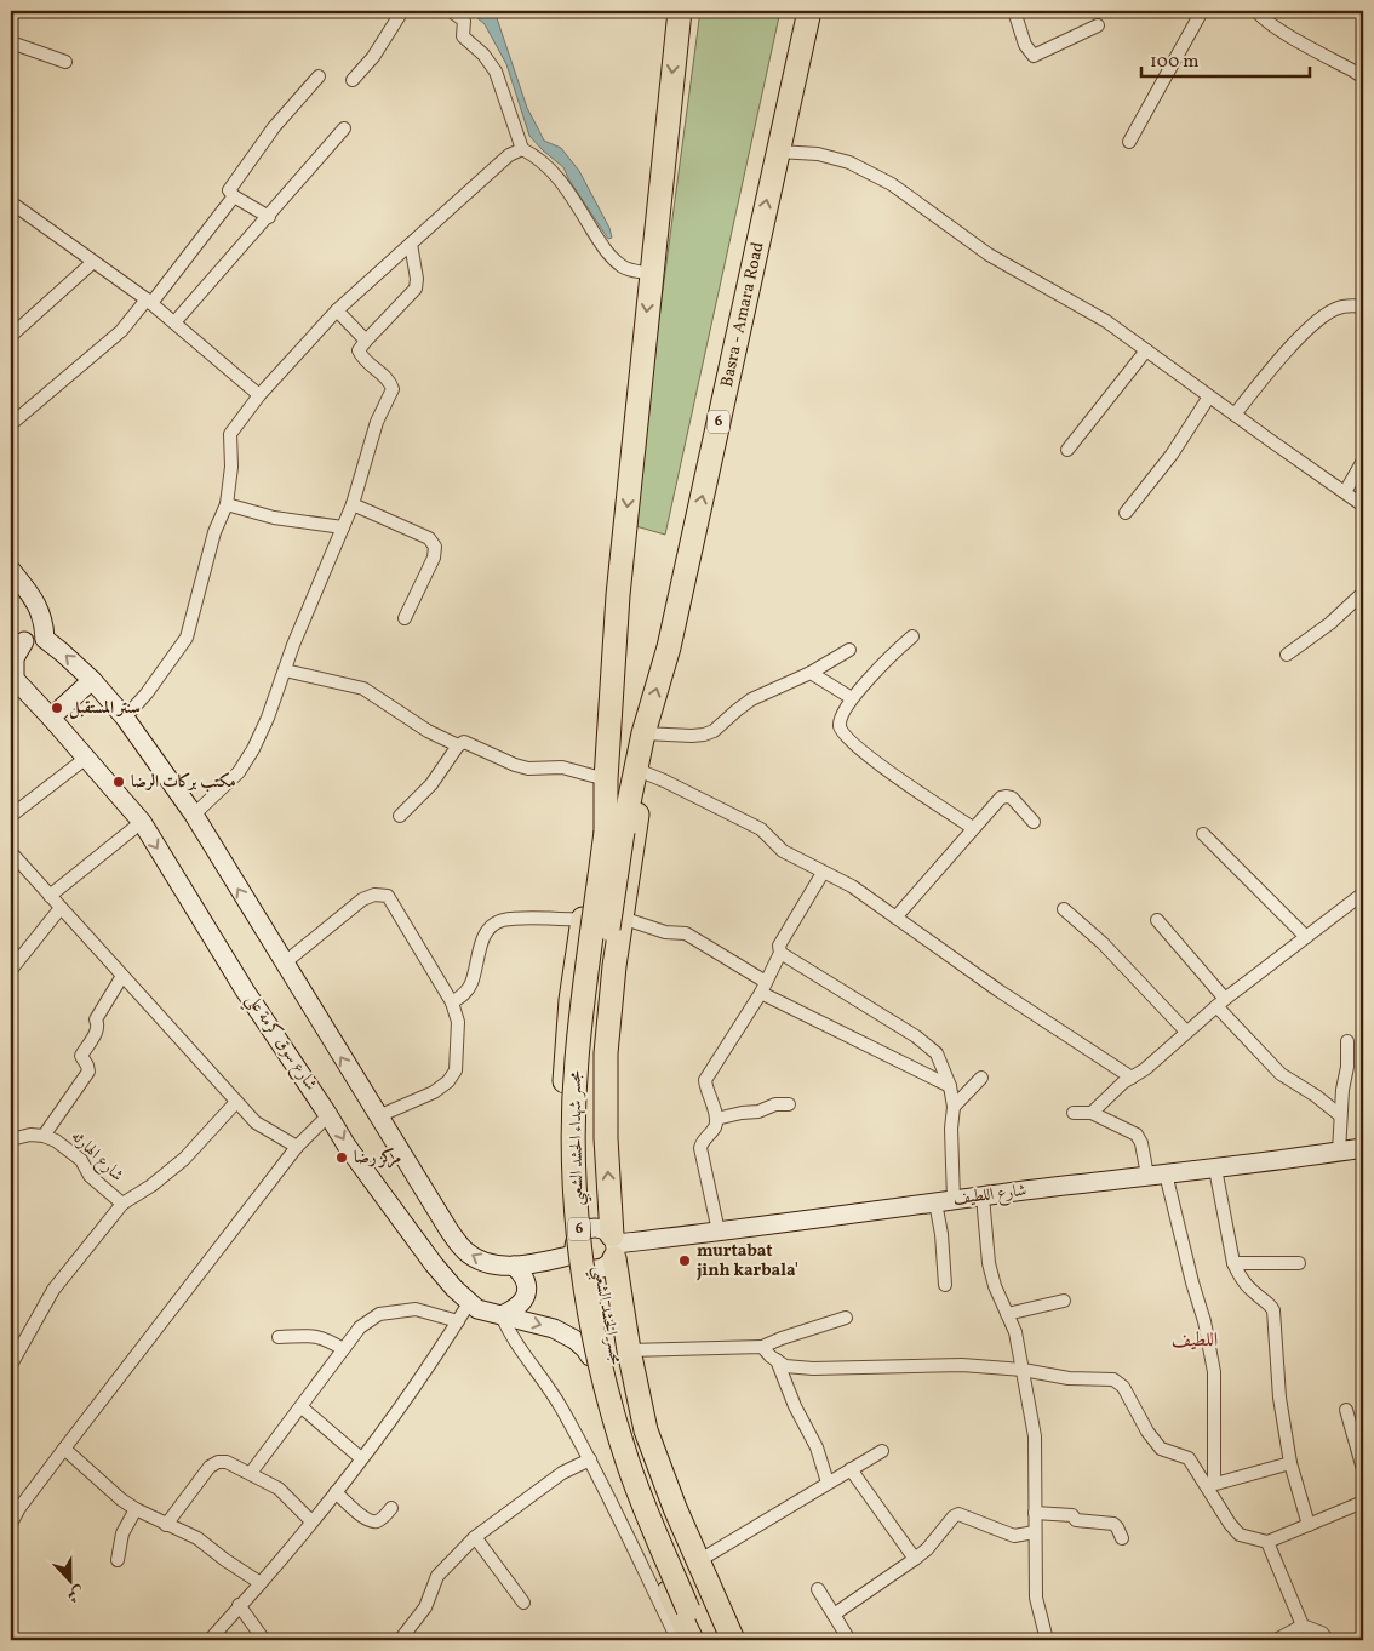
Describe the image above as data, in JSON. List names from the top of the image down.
{
  "streets": {
    "highway": ["Basra - Amara Road", "6", "مجسر شهداء الحشد الشعبي"],
    "main road": ["شارع سوق كرمة علي", "شارع اللطيف"],
    "street": ["شارع الهارثه"]
  },
  "crossings": [
    ["Basra - Amara Road", "6"],
    ["Basra - Amara Road", "مجسر شهداء الحشد الشعبي"],
    ["6", "مجسر شهداء الحشد الشعبي"]
  ],
  "districts": ["اللطيف"],
  "places": [
    "سنتر المستقبل",
    "مكتب بركات الرضا",
    "مركز رضا",
    "murtabat jinh karbala'"
  ],
  "scale_bar": "100 m",
  "north": "bottom"
}
